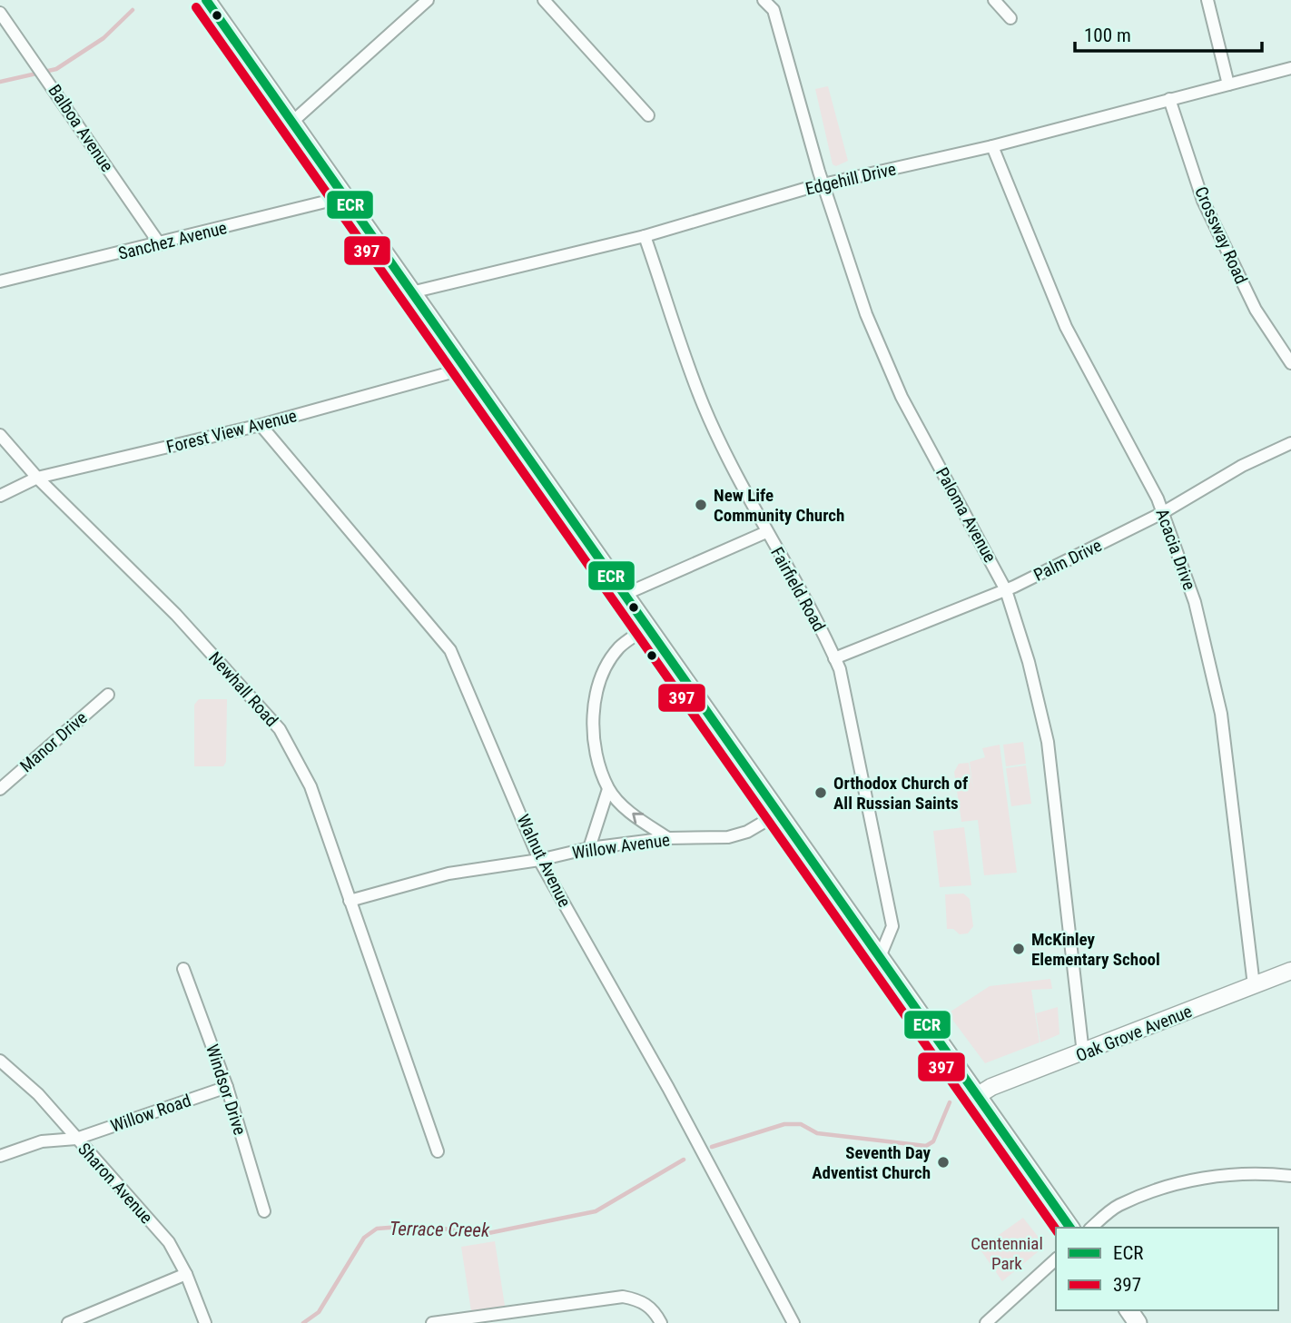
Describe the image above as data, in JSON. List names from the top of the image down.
{
  "streets": {
    "street": [
      "Balboa Avenue",
      "Edgehill Drive",
      "Crossway Road",
      "Sanchez Avenue",
      "Forest View Avenue",
      "Paloma Avenue",
      "Acacia Drive",
      "Palm Drive",
      "Fairfield Road",
      "Newhall Road",
      "Manor Drive",
      "Willow Avenue",
      "Walnut Avenue",
      "Oak Grove Avenue",
      "Windsor Drive",
      "Willow Road",
      "Sharon Avenue"
    ]
  },
  "crossings": [
    ["Balboa Avenue", "Sanchez Avenue"],
    ["Edgehill Drive", "Crossway Road"],
    ["Edgehill Drive", "Paloma Avenue"],
    ["Edgehill Drive", "Acacia Drive"],
    ["Edgehill Drive", "Fairfield Road"],
    ["Forest View Avenue", "Newhall Road"],
    ["Forest View Avenue", "Walnut Avenue"],
    ["Paloma Avenue", "Palm Drive"],
    ["Paloma Avenue", "Oak Grove Avenue"],
    ["Acacia Drive", "Palm Drive"],
    ["Acacia Drive", "Oak Grove Avenue"],
    ["Palm Drive", "Fairfield Road"],
    ["Newhall Road", "Willow Avenue"],
    ["Willow Avenue", "Walnut Avenue"],
    ["Windsor Drive", "Willow Road"],
    ["Willow Road", "Sharon Avenue"]
  ],
  "water": ["Terrace Creek"],
  "parks": ["Centennial Park"],
  "places": [
    "New Life Community Church",
    "Orthodox Church of All Russian Saints",
    "McKinley Elementary School",
    "Seventh Day Adventist Church"
  ],
  "lines": ["transit line ECR", "transit line 397"],
  "legend": ["ECR", "397"],
  "scale_bar": "100 m"
}
